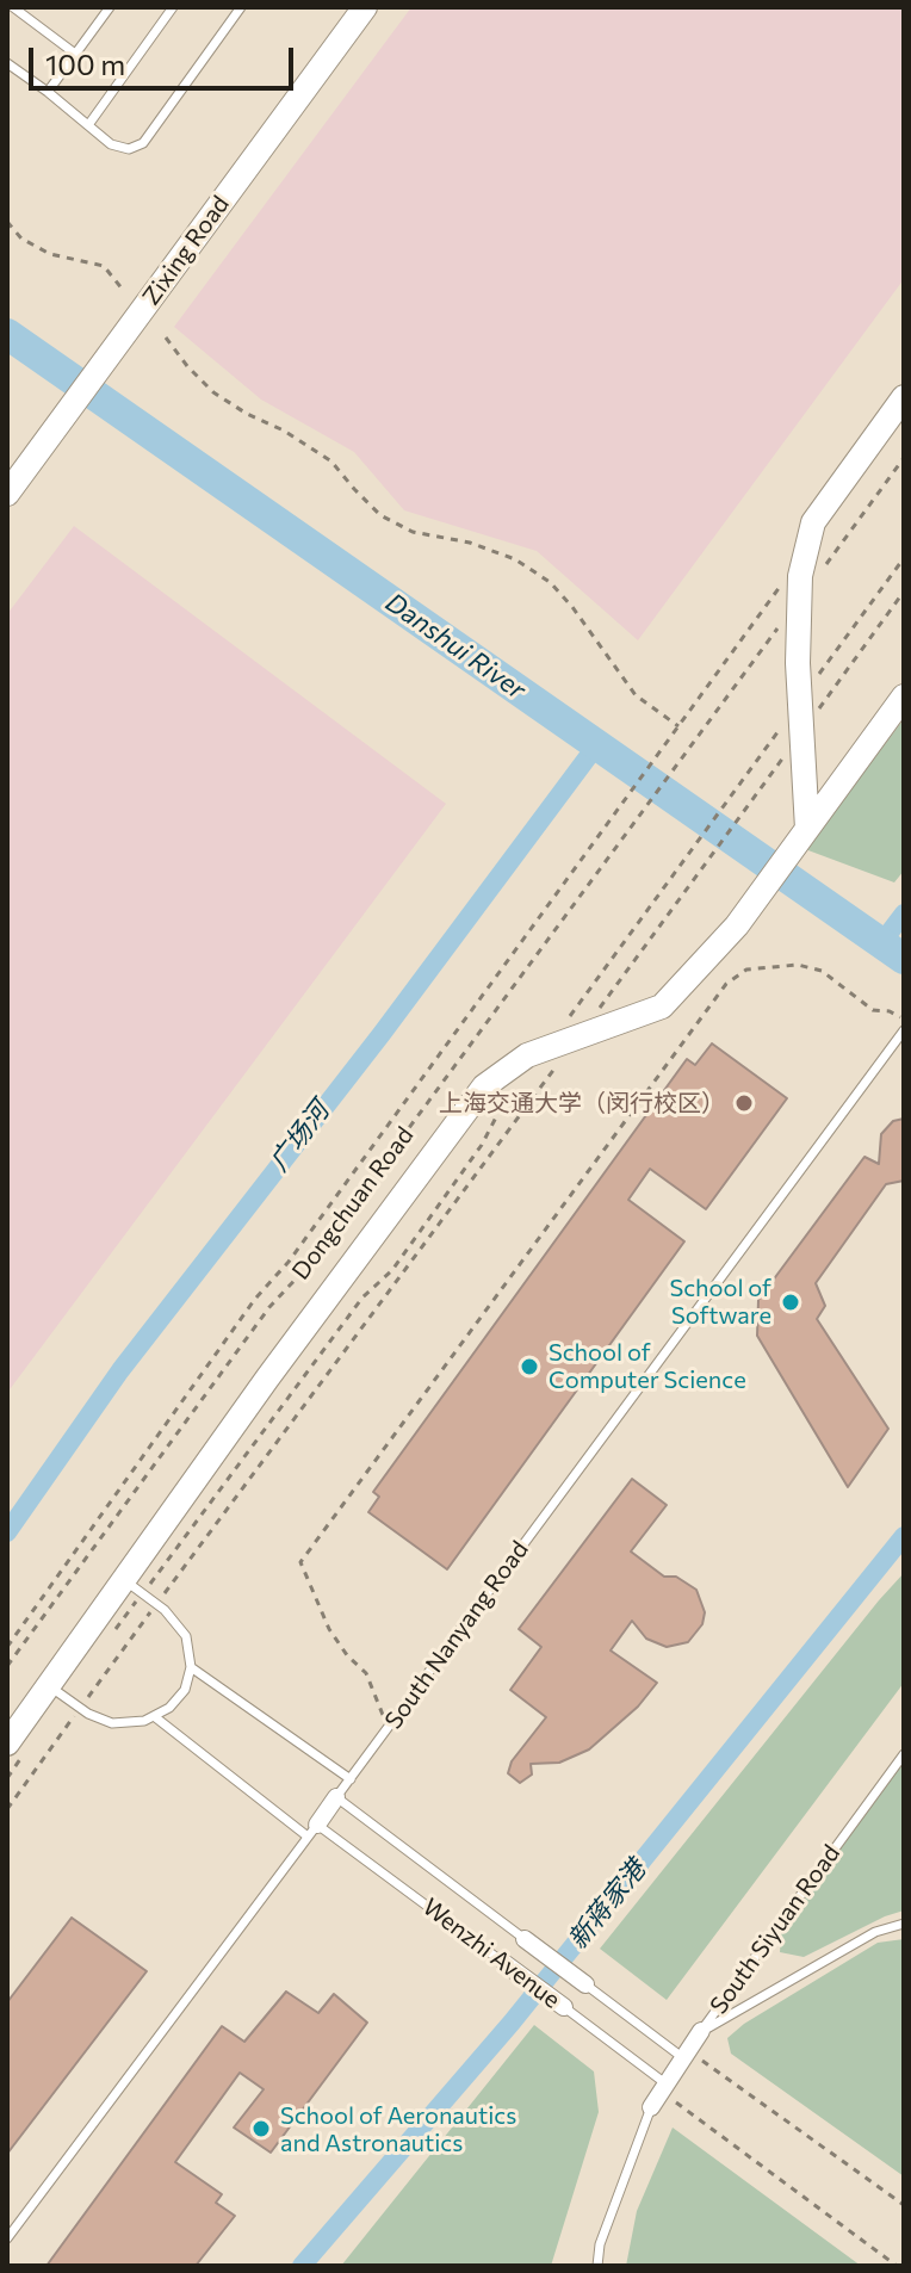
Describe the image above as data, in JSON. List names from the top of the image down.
{
  "streets": {
    "main road": ["Zixing Road", "Dongchuan Road"],
    "street": ["South Nanyang Road", "South Siyuan Road", "Wenzhi Avenue"]
  },
  "crossings": [
    ["South Nanyang Road", "Wenzhi Avenue"],
    ["South Siyuan Road", "Wenzhi Avenue"]
  ],
  "water": ["Danshui River", "广场河", "新蒋家港"],
  "places": [
    "上海交通大学（闵行校区）",
    "School of Software",
    "School of Computer Science",
    "School of Aeronautics and Astronautics"
  ],
  "scale_bar": "100 m"
}
